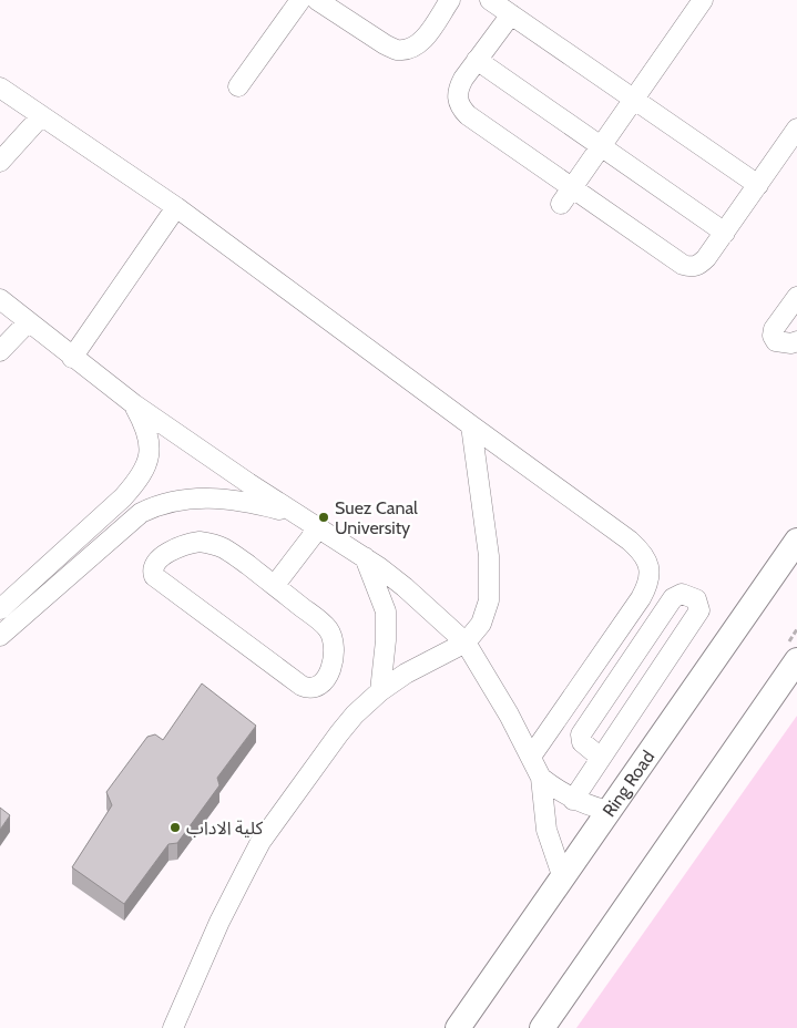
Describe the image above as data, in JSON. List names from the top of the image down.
{
  "streets": {
    "main road": ["Ring Road"]
  },
  "places": ["Suez Canal University", "كلية الاداب"]
}
